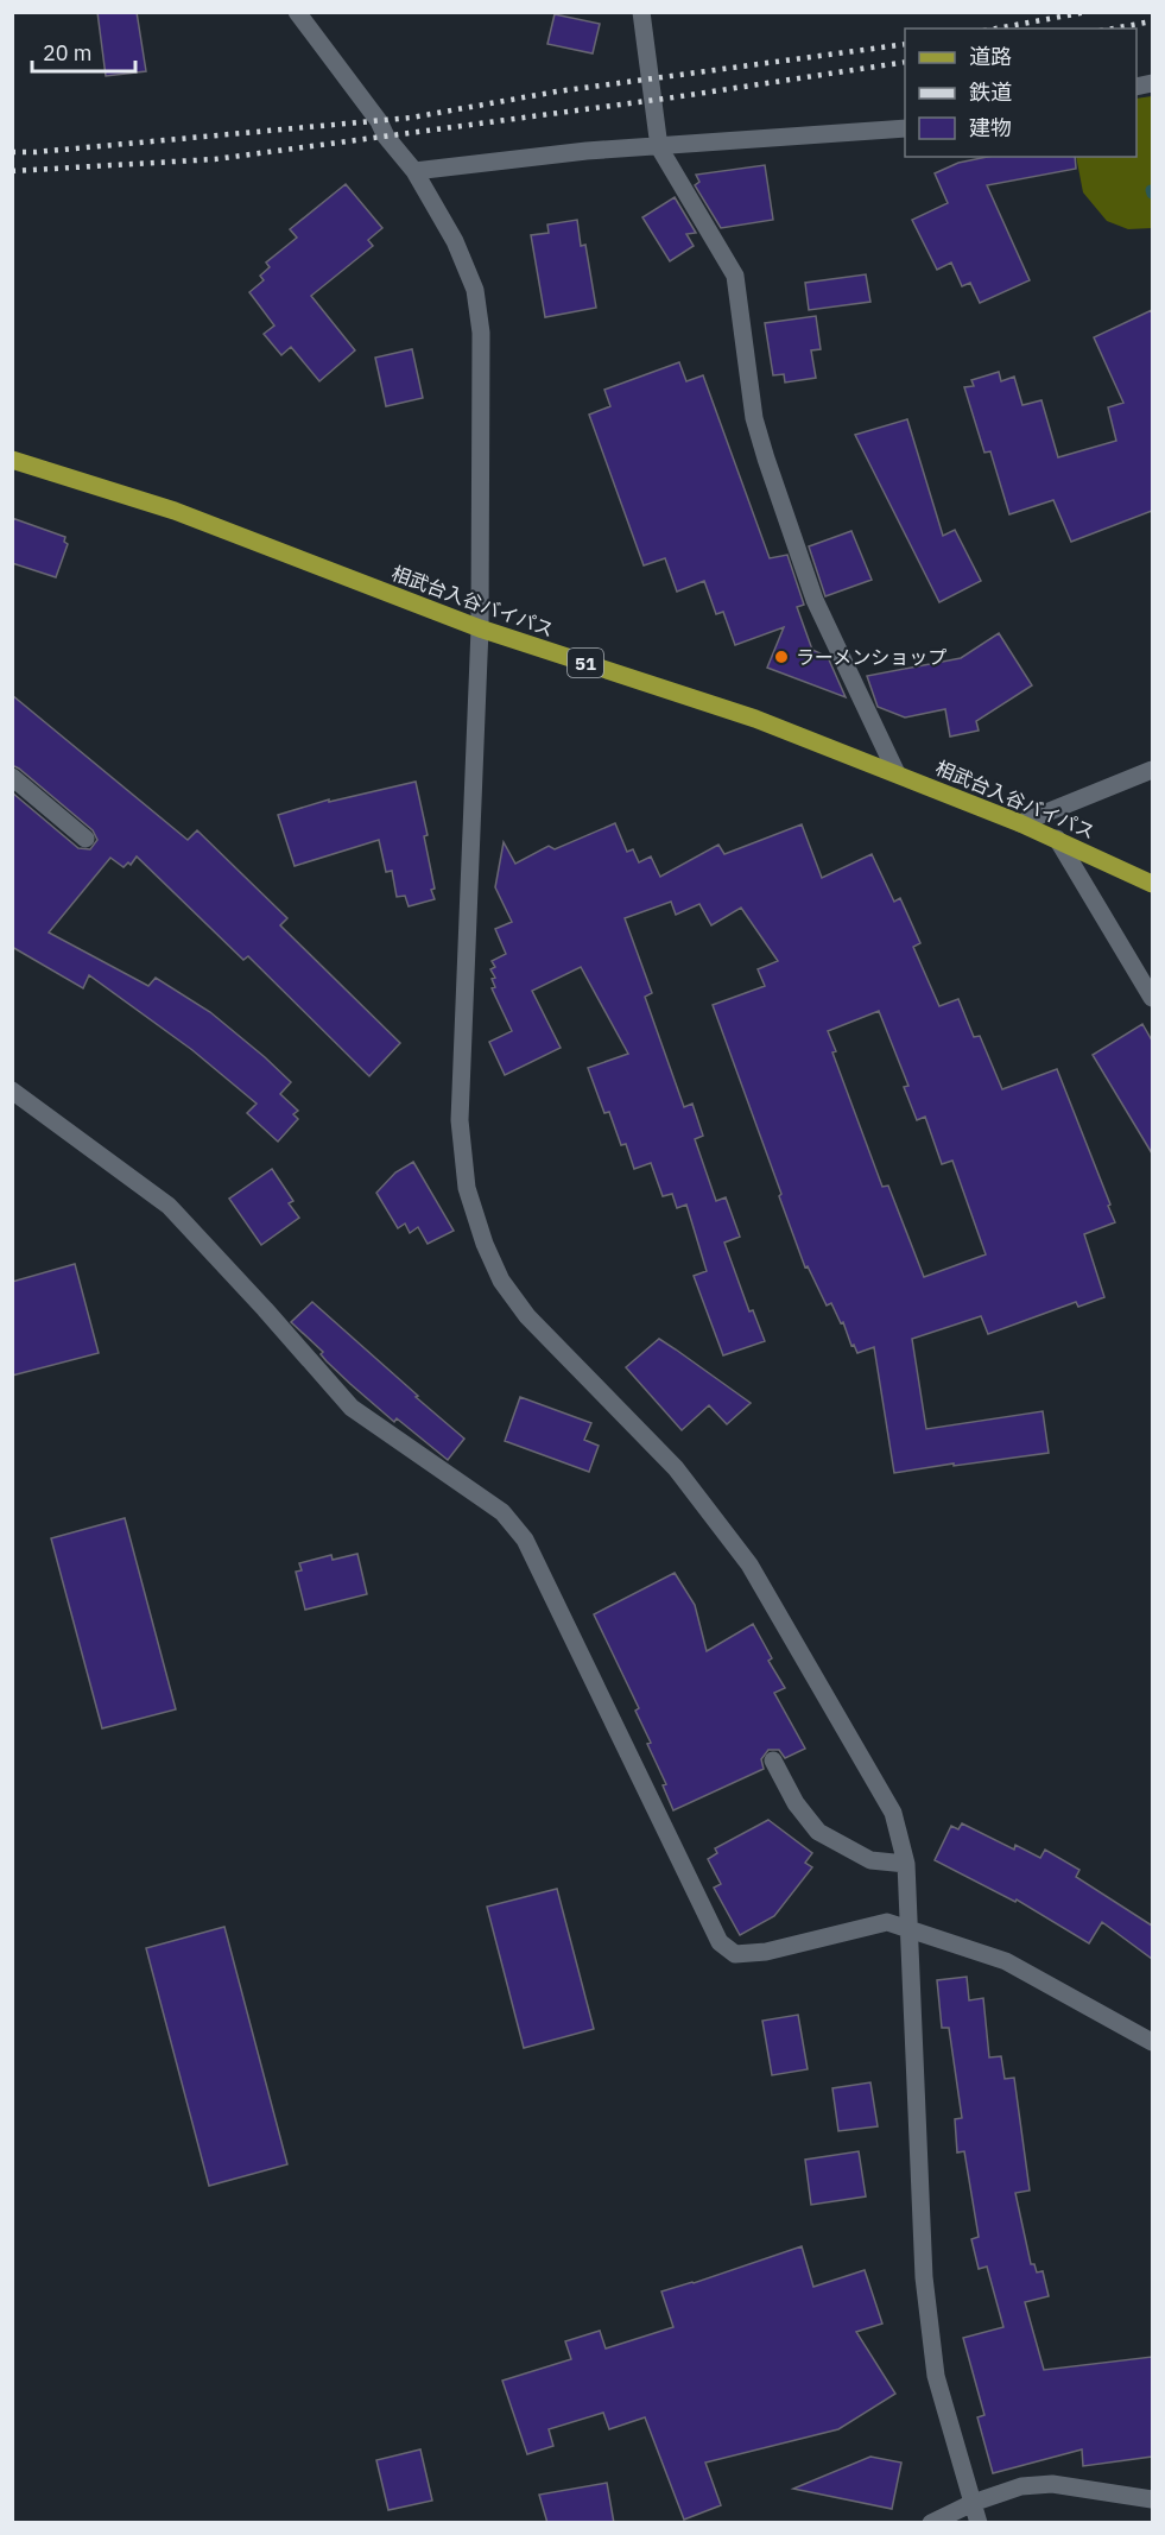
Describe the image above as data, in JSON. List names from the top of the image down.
{
  "streets": {
    "main road": ["相武台入谷バイパス", "51"]
  },
  "places": ["ラーメンショップ"],
  "legend": ["道路", "鉄道", "建物"],
  "scale_bar": "20 m"
}
